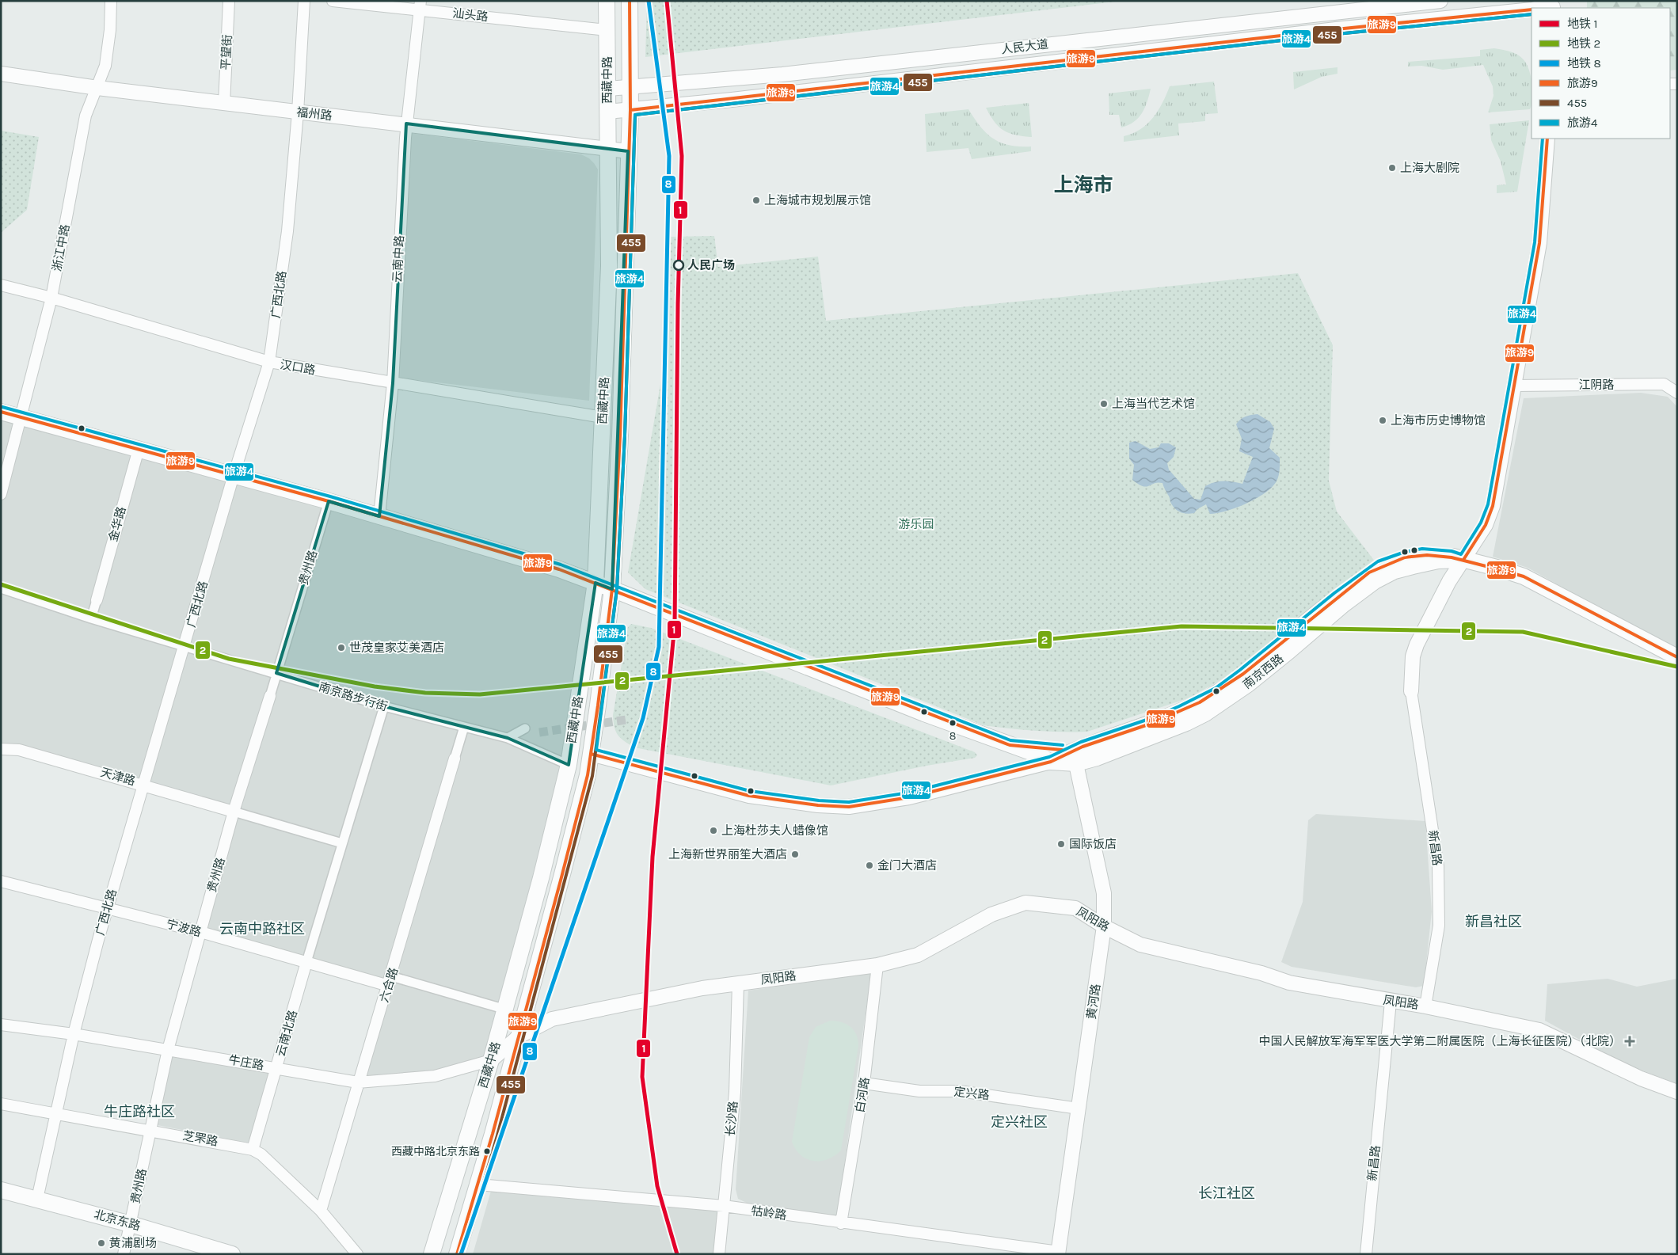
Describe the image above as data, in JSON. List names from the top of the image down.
{
  "streets": {
    "main road": ["西藏中路", "南京西路", "北京东路"],
    "street": [
      "汕头路",
      "人民大道",
      "平望街",
      "福州路",
      "浙江中路",
      "云南中路",
      "广西北路",
      "汉口路",
      "江阴路",
      "金华路",
      "贵州路",
      "南京路步行街",
      "天津路",
      "新昌路",
      "凤阳路",
      "宁波路",
      "六合路",
      "黄河路",
      "云南北路",
      "牛庄路",
      "定兴路",
      "白河路",
      "长沙路",
      "芝罘路",
      "牯岭路"
    ]
  },
  "crossings": [
    ["汕头路", "西藏中路"],
    ["汕头路", "云南中路"],
    ["人民大道", "西藏中路"],
    ["平望街", "福州路"],
    ["西藏中路", "福州路"],
    ["西藏中路", "汉口路"],
    ["西藏中路", "南京西路"],
    ["西藏中路", "南京路步行街"],
    ["西藏中路", "凤阳路"],
    ["西藏中路", "牛庄路"],
    ["西藏中路", "牯岭路"],
    ["福州路", "浙江中路"],
    ["福州路", "云南中路"],
    ["福州路", "广西北路"],
    ["浙江中路", "汉口路"],
    ["云南中路", "汉口路"],
    ["广西北路", "汉口路"],
    ["广西北路", "南京路步行街"],
    ["广西北路", "天津路"],
    ["广西北路", "宁波路"],
    ["广西北路", "牛庄路"],
    ["广西北路", "芝罘路"],
    ["广西北路", "北京东路"],
    ["贵州路", "南京路步行街"],
    ["贵州路", "天津路"],
    ["贵州路", "宁波路"],
    ["贵州路", "牛庄路"],
    ["贵州路", "芝罘路"],
    ["贵州路", "北京东路"],
    ["南京西路", "黄河路"],
    ["新昌路", "凤阳路"],
    ["凤阳路", "黄河路"],
    ["凤阳路", "牛庄路"],
    ["凤阳路", "白河路"],
    ["凤阳路", "长沙路"],
    ["宁波路", "六合路"],
    ["宁波路", "云南北路"],
    ["六合路", "牛庄路"],
    ["六合路", "芝罘路"],
    ["黄河路", "定兴路"],
    ["黄河路", "牯岭路"],
    ["云南北路", "牛庄路"],
    ["云南北路", "芝罘路"],
    ["定兴路", "白河路"],
    ["白河路", "牯岭路"],
    ["长沙路", "牯岭路"]
  ],
  "districts": [
    "上海市",
    "新昌社区",
    "云南中路社区",
    "牛庄路社区",
    "定兴社区",
    "长江社区"
  ],
  "parks": ["游乐园"],
  "places": {
    "other": [
      "上海大剧院",
      "上海城市规划展示馆",
      "人民广场",
      "上海当代艺术馆",
      "上海市历史博物馆",
      "世茂皇家艾美酒店",
      "8",
      "上海杜莎夫人蜡像馆",
      "国际饭店",
      "上海新世界丽笙大酒店",
      "金门大酒店",
      "西藏中路北京东路",
      "黄浦剧场"
    ],
    "health": ["中国人民解放军海军军医大学第二附属医院（上海长征医院）（北院）"]
  },
  "lines": [
    "metro line 1",
    "metro line 8",
    "transit line 旅游9",
    "transit line 455",
    "transit line 旅游4",
    "metro line 2"
  ],
  "legend": [
    "地铁 1",
    "地铁 2",
    "地铁 8",
    "旅游9",
    "455",
    "旅游4"
  ]
}
